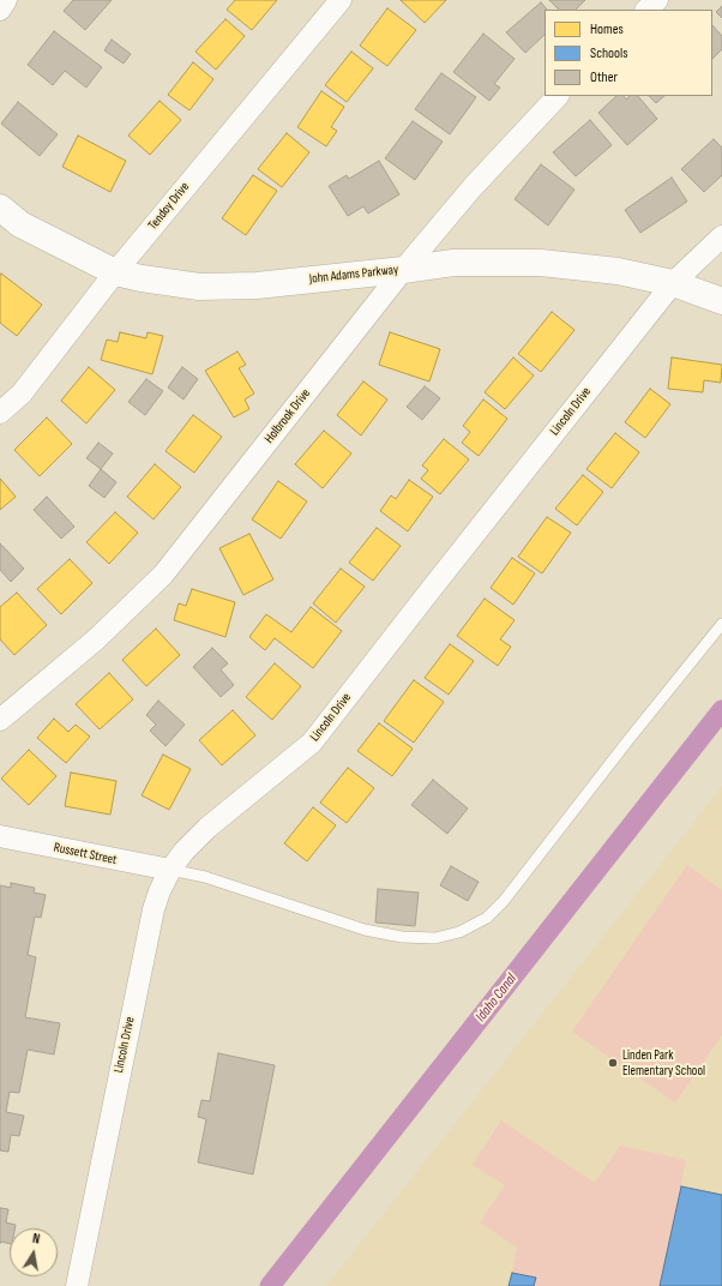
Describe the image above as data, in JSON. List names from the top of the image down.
{
  "streets": {
    "street": [
      "Tendoy Drive",
      "John Adams Parkway",
      "Lincoln Drive",
      "Holbrook Drive",
      "Russett Street"
    ]
  },
  "crossings": [
    ["Tendoy Drive", "John Adams Parkway"],
    ["John Adams Parkway", "Lincoln Drive"],
    ["John Adams Parkway", "Holbrook Drive"],
    ["Lincoln Drive", "Russett Street"]
  ],
  "water": ["Idaho Canal"],
  "places": ["Linden Park Elementary School"],
  "legend": ["Homes", "Schools", "Other"],
  "north": "top"
}
